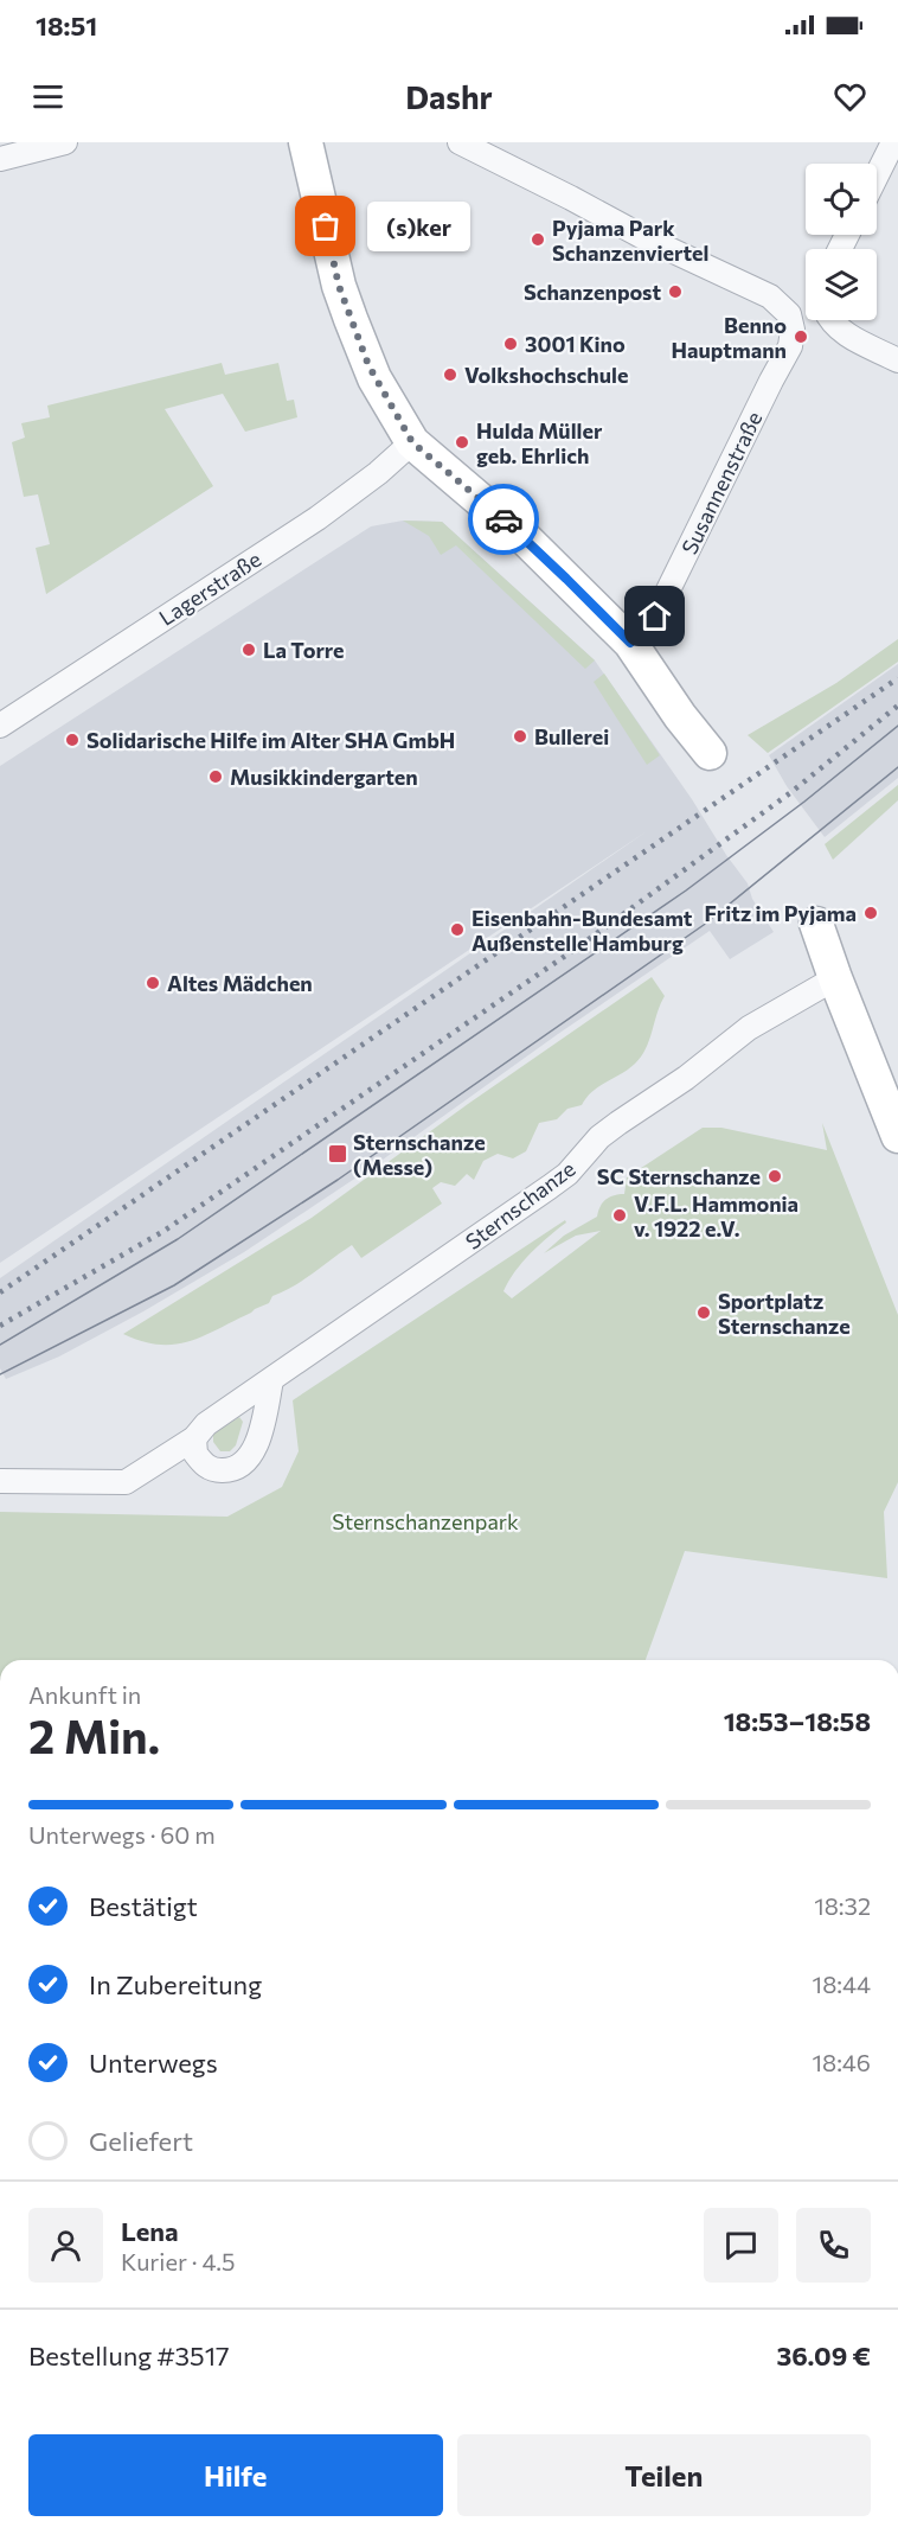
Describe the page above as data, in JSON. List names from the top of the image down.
{
  "streets": {
    "street": ["Susannenstraße", "Lagerstraße", "Sternschanze"]
  },
  "parks": ["Sternschanzenpark"],
  "places": {
    "other": [
      "(s)ker",
      "Pyjama Park Schanzenviertel",
      "Schanzenpost",
      "Benno Hauptmann",
      "3001 Kino",
      "Volkshochschule",
      "Hulda Müller geb. Ehrlich",
      "La Torre",
      "Bullerei",
      "Solidarische Hilfe im Alter SHA GmbH",
      "Musikkindergarten",
      "Fritz im Pyjama",
      "Eisenbahn-Bundesamt Außenstelle Hamburg",
      "Altes Mädchen",
      "SC Sternschanze",
      "V.F.L. Hammonia v. 1922 e.V.",
      "Sportplatz Sternschanze"
    ],
    "transit": ["Sternschanze (Messe)"]
  },
  "page": {
    "status": "18:51",
    "header": "Dashr",
    "bubble": "(s)ker",
    "heading": ["2 Min.", "Ankunft in", "18:53–18:58"],
    "panel": [
      "Lena",
      "Kurier · 4.5",
      "Bestellung #3517",
      "36.09 €"
    ],
    "bar": "Unterwegs · 60 m",
    "list": [
      ["Bestätigt", "18:32"],
      ["In Zubereitung", "18:44"],
      ["Unterwegs", "18:46"],
      "Geliefert"
    ],
    "buttons": ["Hilfe", "Teilen"]
  }
}
